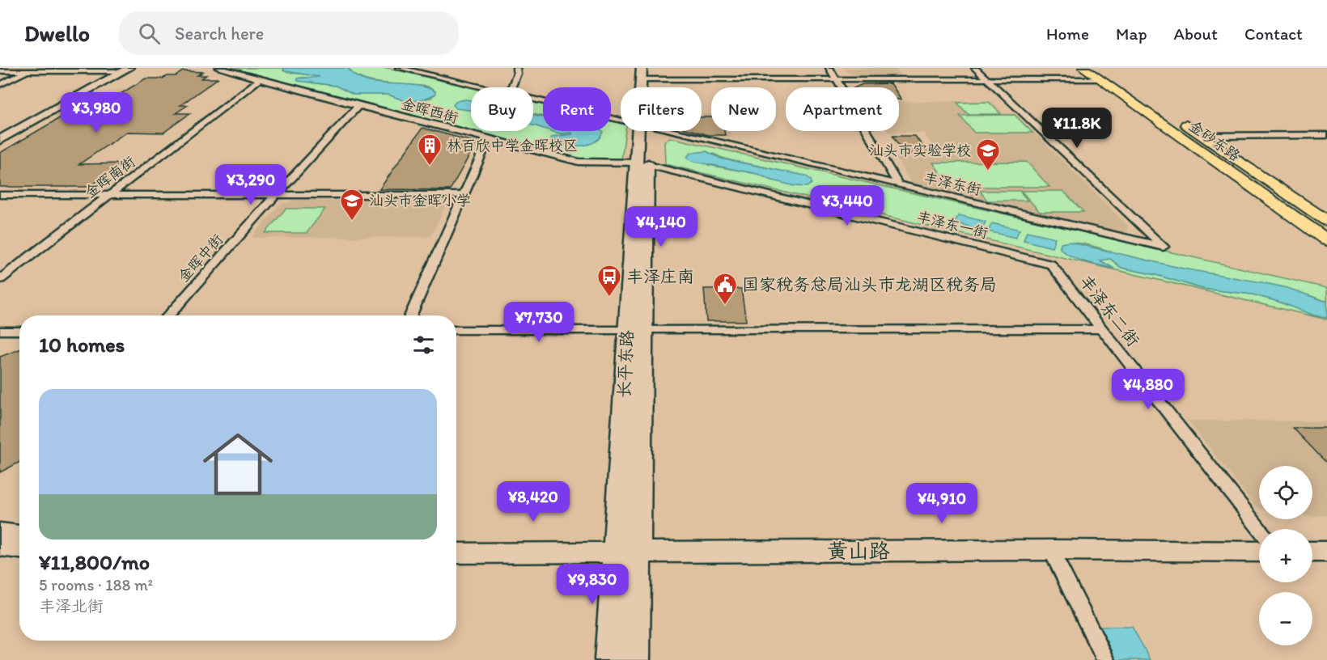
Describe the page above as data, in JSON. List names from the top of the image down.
{
  "streets": {
    "main road": ["金砂东路"],
    "street": [
      "金晖西街",
      "金晖南街",
      "丰泽东街",
      "丰泽东一街",
      "金晖中街",
      "丰泽东二街",
      "长平东路",
      "黄山路"
    ]
  },
  "crossings": [
    ["金晖西街", "金晖南街"],
    ["金晖西街", "丰泽东一街"],
    ["金晖西街", "金晖中街"],
    ["金晖西街", "长平东路"],
    ["丰泽东一街", "丰泽东二街"],
    ["丰泽东一街", "长平东路"],
    ["长平东路", "黄山路"]
  ],
  "places": {
    "building": ["林百欣中学金晖校区"],
    "school or university": ["汕头市实验学校", "汕头市金晖小学"],
    "bus stop": ["丰泽庄南"],
    "public building": ["国家税务总局汕头市龙湖区税务局"]
  },
  "page": {
    "header": "Dwello",
    "search": "Search here",
    "nav": [
      "Home",
      "Map",
      "About",
      "Contact"
    ],
    "chip": [
      "Buy",
      "Rent",
      "Filters",
      "New",
      "Apartment"
    ],
    "price": [
      "¥3,980",
      "¥11.8K",
      "¥3,290",
      "¥3,440",
      "¥4,140",
      "¥7,730",
      "¥4,880",
      "¥8,420",
      "¥4,910",
      "¥9,830"
    ],
    "heading": "10 homes",
    "list": [
      {
        "name": "¥11,800/mo",
        "note": "5 rooms · 188 m² · 丰泽北街"
      }
    ],
    "map_buttons": ["+", "−"]
  }
}
